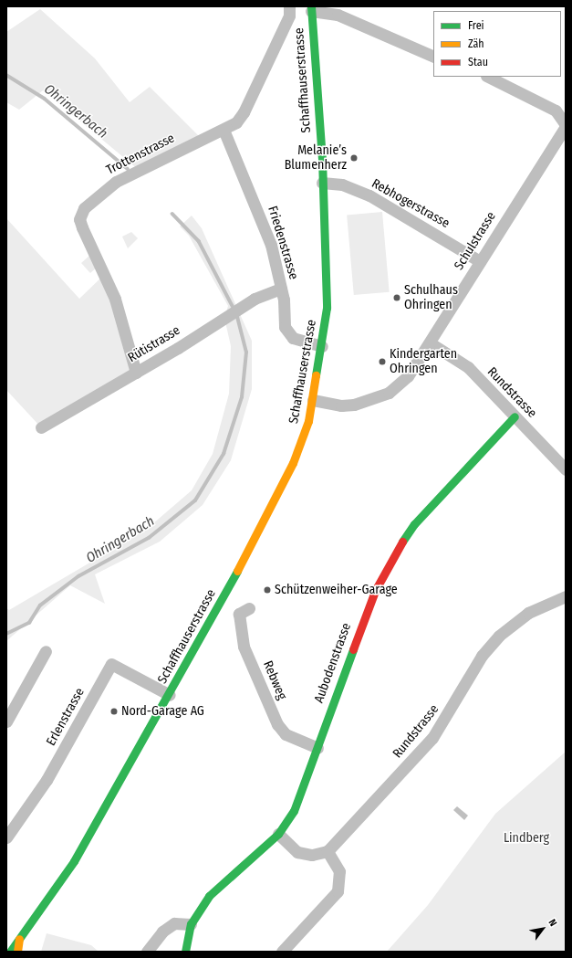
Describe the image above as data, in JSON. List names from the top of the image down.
{
  "streets": {
    "main road": ["Schaffhauserstrasse", "Aubodenstrasse"],
    "street": [
      "Trottenstrasse",
      "Rebhogerstrasse",
      "Schulstrasse",
      "Friedenstrasse",
      "Rütistrasse",
      "Rundstrasse",
      "Rebweg",
      "Erlenstrasse"
    ]
  },
  "crossings": [
    ["Schaffhauserstrasse", "Rebhogerstrasse"],
    ["Schaffhauserstrasse", "Schulstrasse"],
    ["Schaffhauserstrasse", "Friedenstrasse"],
    ["Schaffhauserstrasse", "Erlenstrasse"],
    ["Trottenstrasse", "Friedenstrasse"],
    ["Trottenstrasse", "Rütistrasse"],
    ["Rebhogerstrasse", "Schulstrasse"],
    ["Schulstrasse", "Rundstrasse"],
    ["Friedenstrasse", "Rütistrasse"],
    ["Rundstrasse", "Aubodenstrasse"],
    ["Aubodenstrasse", "Rebweg"]
  ],
  "water": ["Ohringerbach"],
  "parks": ["Lindberg"],
  "places": [
    "Melanie’s Blumenherz",
    "Schulhaus Ohringen",
    "Kindergarten Ohringen",
    "Schützenweiher-Garage",
    "Nord-Garage AG"
  ],
  "legend": ["Frei", "Zäh", "Stau"],
  "north": "top right"
}
